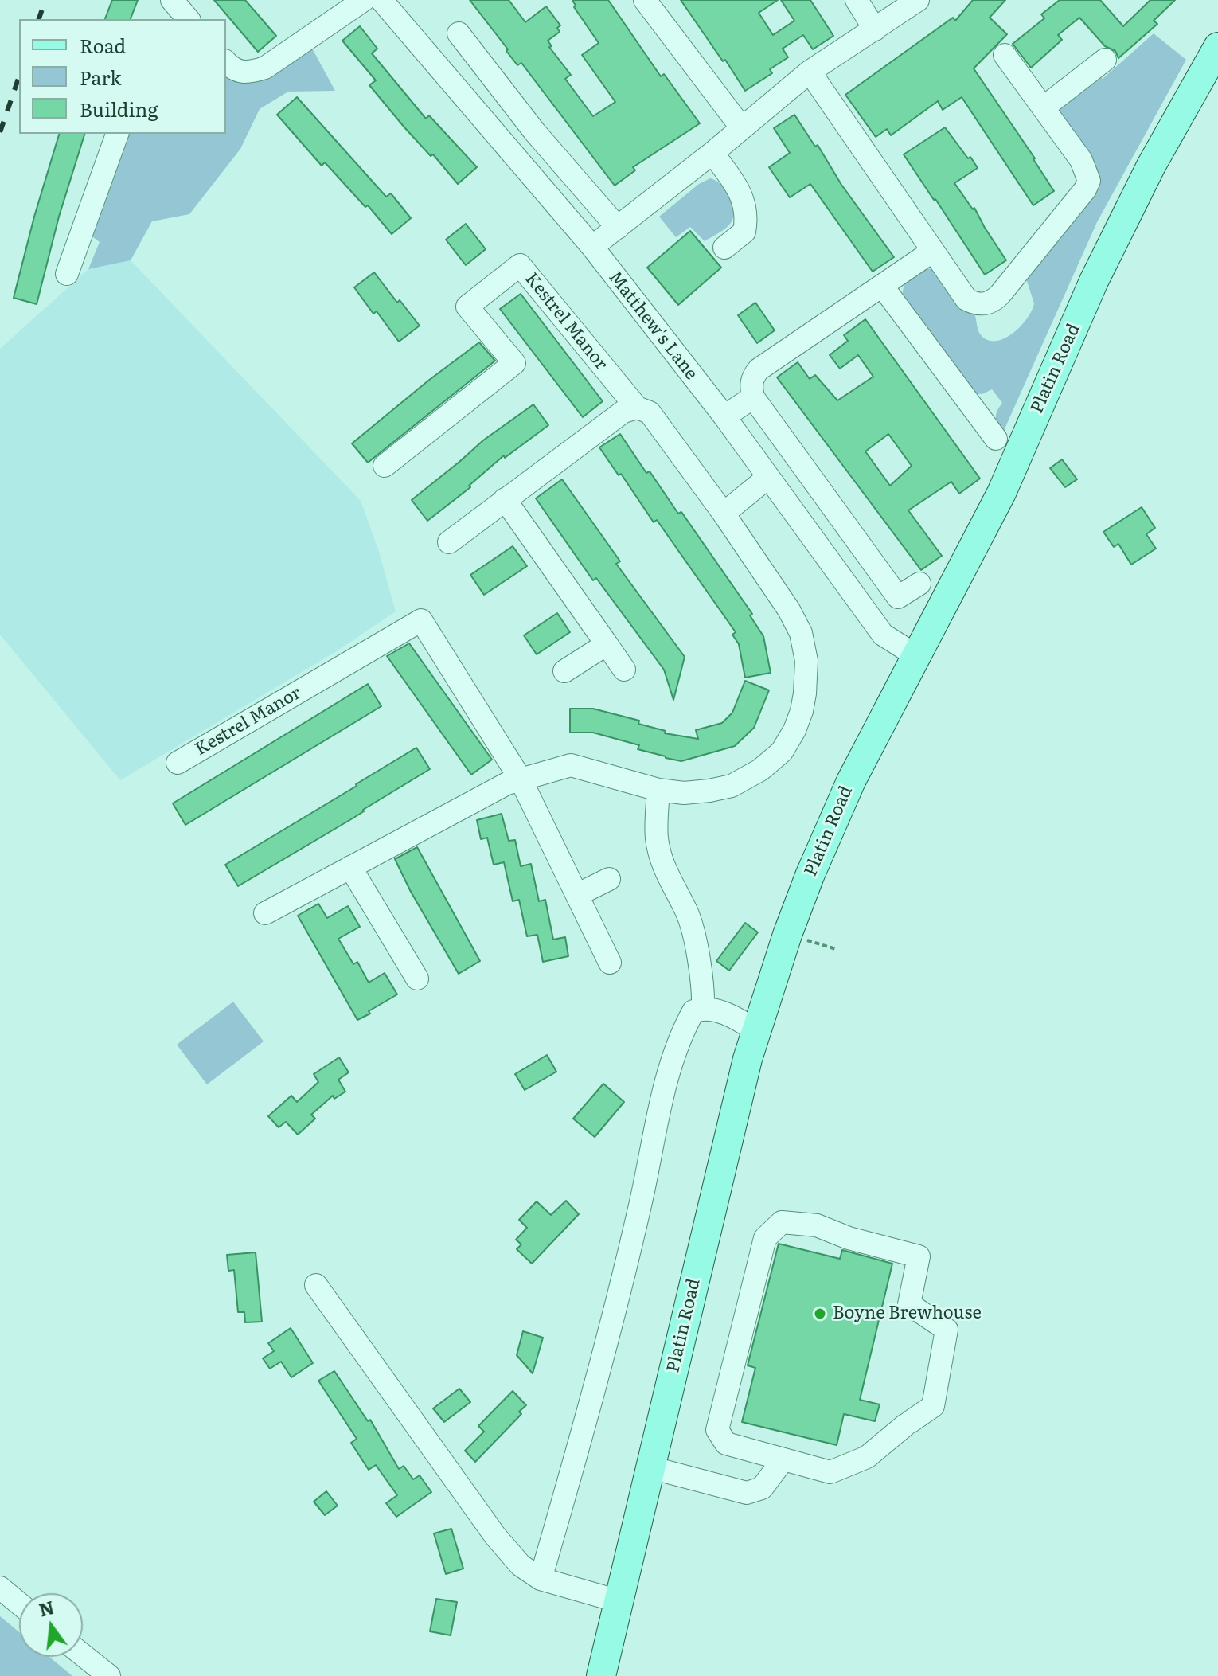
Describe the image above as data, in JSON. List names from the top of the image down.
{
  "streets": {
    "main road": ["Platin Road"],
    "street": ["Kestrel Manor", "Matthew's Lane"]
  },
  "crossings": [
    ["Matthew's Lane", "Platin Road"]
  ],
  "places": ["Boyne Brewhouse"],
  "legend": ["Road", "Park", "Building"],
  "north": "top"
}
